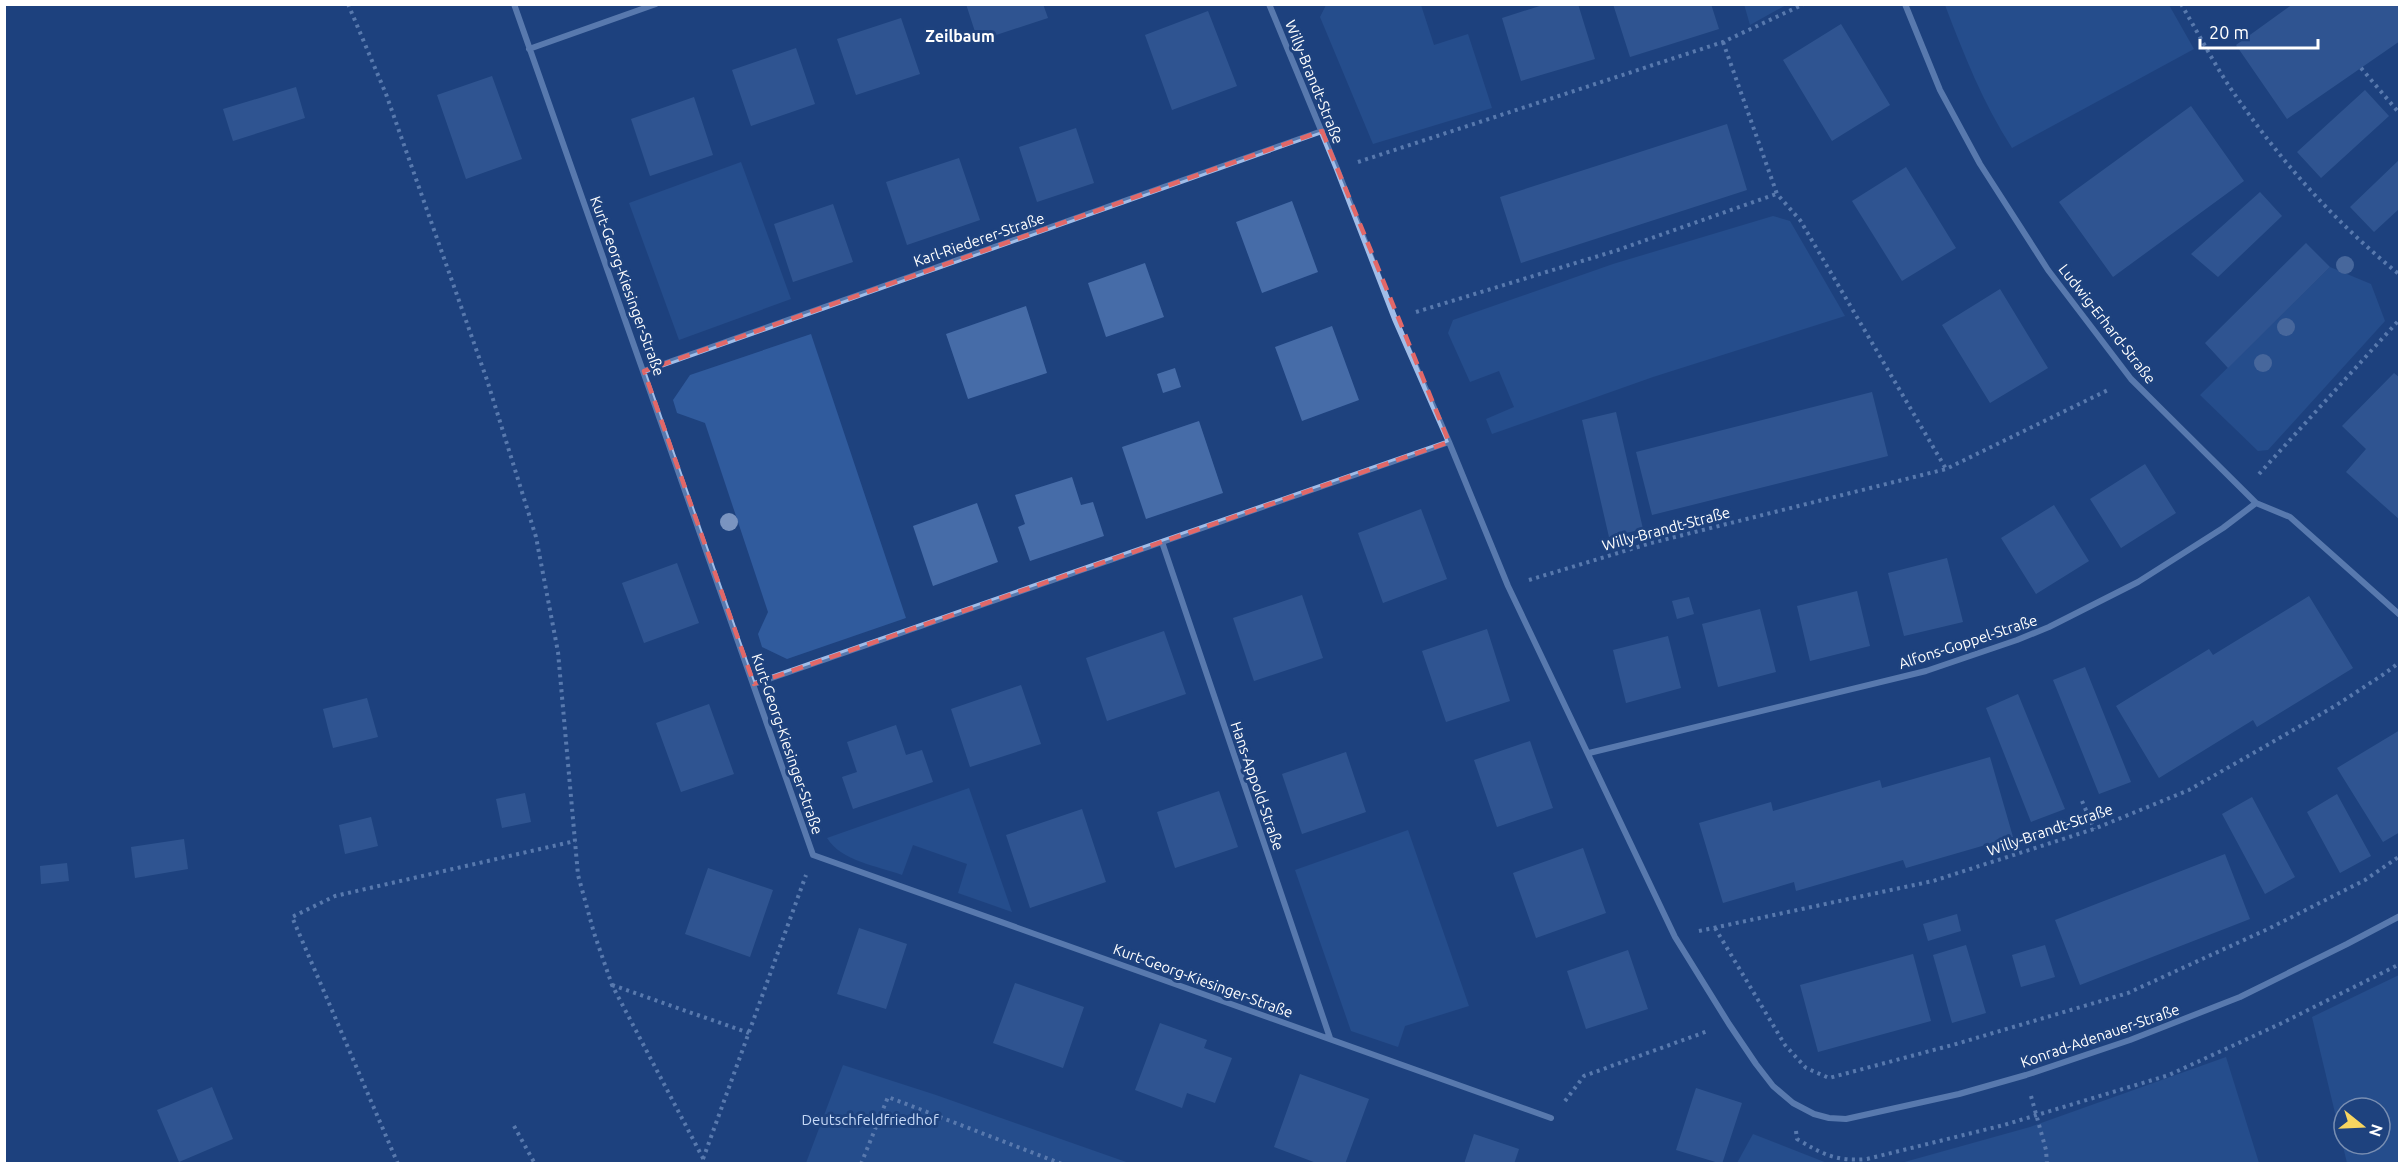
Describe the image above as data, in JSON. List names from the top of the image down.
{
  "streets": {
    "street": [
      "Willy-Brandt-Straße",
      "Karl-Riederer-Straße",
      "Kurt-Georg-Kiesinger-Straße",
      "Ludwig-Erhard-Straße",
      "Alfons-Goppel-Straße",
      "Hans-Appold-Straße",
      "Konrad-Adenauer-Straße"
    ]
  },
  "crossings": [
    ["Willy-Brandt-Straße", "Karl-Riederer-Straße"],
    ["Willy-Brandt-Straße", "Ludwig-Erhard-Straße"],
    ["Willy-Brandt-Straße", "Alfons-Goppel-Straße"],
    ["Willy-Brandt-Straße", "Konrad-Adenauer-Straße"],
    ["Karl-Riederer-Straße", "Kurt-Georg-Kiesinger-Straße"],
    ["Kurt-Georg-Kiesinger-Straße", "Hans-Appold-Straße"],
    ["Ludwig-Erhard-Straße", "Alfons-Goppel-Straße"]
  ],
  "districts": ["Zeilbaum"],
  "parks": ["Deutschfeldfriedhof"],
  "scale_bar": "20 m",
  "north": "right"
}
